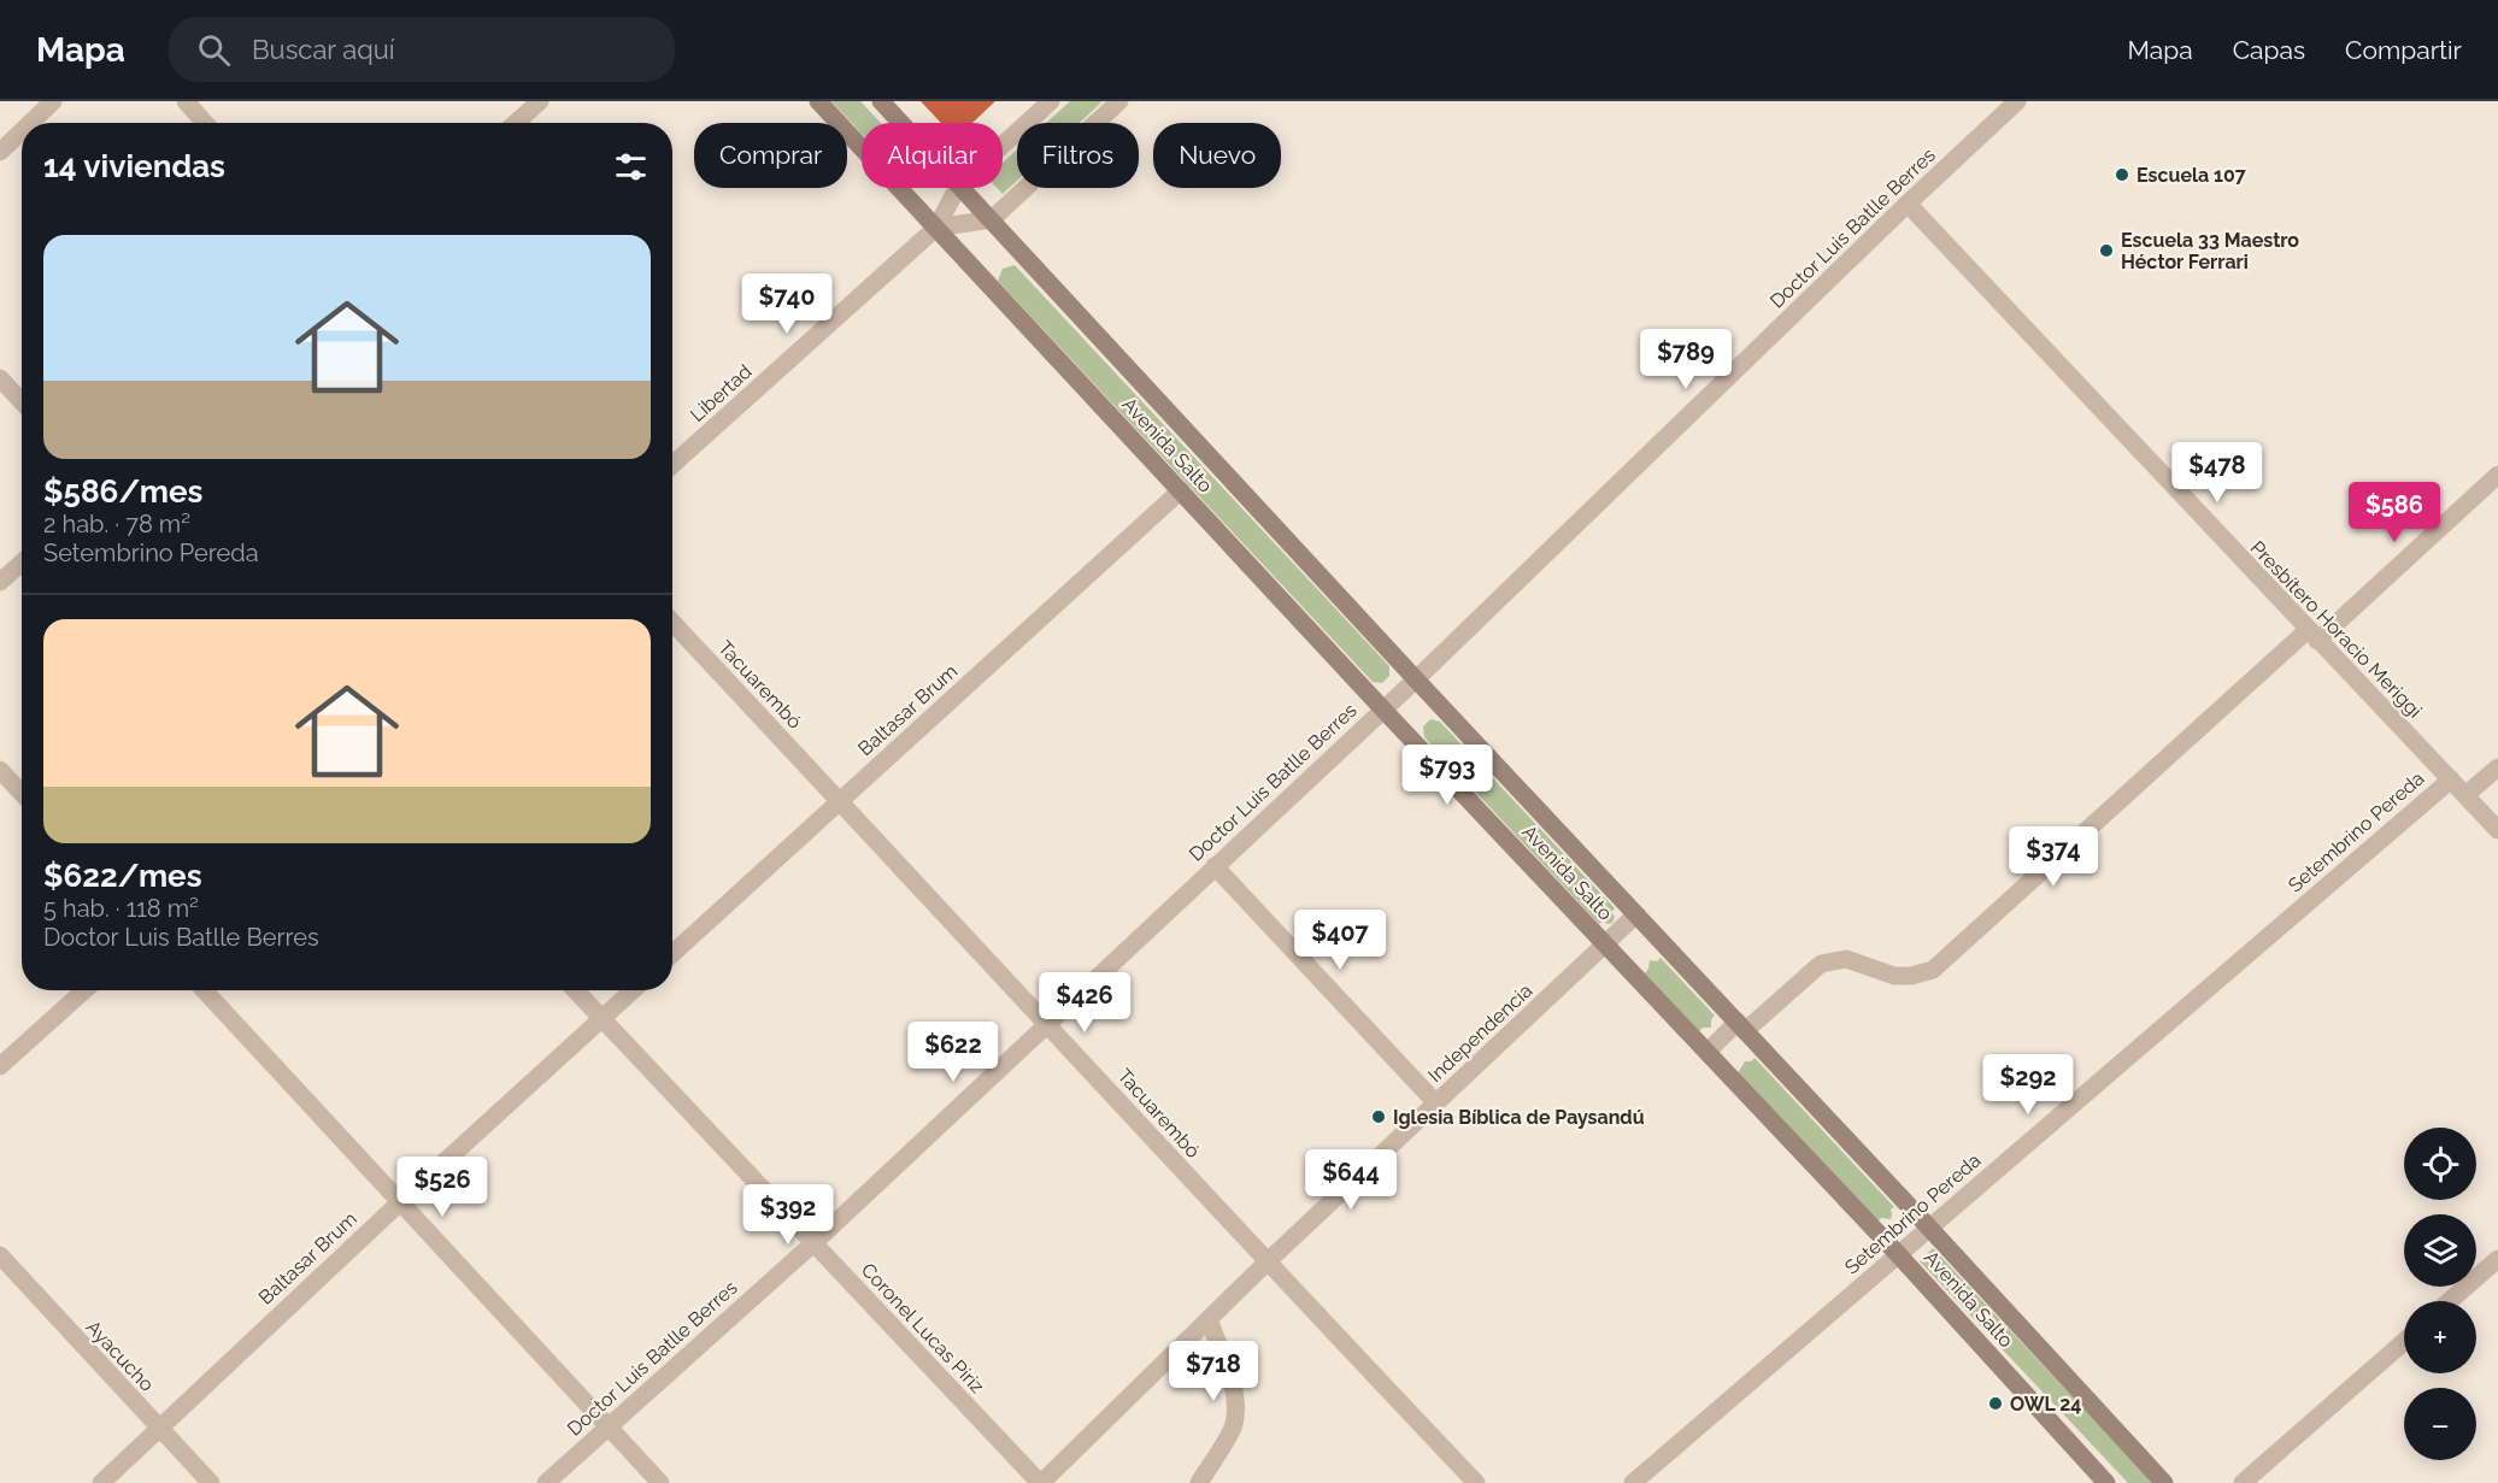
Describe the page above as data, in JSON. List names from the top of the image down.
{
  "streets": {
    "street": [
      "Doctor Luis Batlle Berres",
      "Libertad",
      "Avenida Salto",
      "Presbítero Horacio Meriggi",
      "Tacuarembó",
      "Baltasar Brum",
      "Setembrino Pereda",
      "Independencia",
      "Coronel Lucas Píriz",
      "Ayacucho"
    ]
  },
  "crossings": [
    ["Doctor Luis Batlle Berres", "Avenida Salto"],
    ["Doctor Luis Batlle Berres", "Presbítero Horacio Meriggi"],
    ["Doctor Luis Batlle Berres", "Tacuarembó"],
    ["Doctor Luis Batlle Berres", "Coronel Lucas Píriz"],
    ["Libertad", "Avenida Salto"],
    ["Avenida Salto", "Baltasar Brum"],
    ["Avenida Salto", "Setembrino Pereda"],
    ["Avenida Salto", "Independencia"],
    ["Presbítero Horacio Meriggi", "Setembrino Pereda"],
    ["Tacuarembó", "Baltasar Brum"],
    ["Tacuarembó", "Independencia"],
    ["Baltasar Brum", "Coronel Lucas Píriz"],
    ["Baltasar Brum", "Ayacucho"],
    ["Independencia", "Coronel Lucas Píriz"]
  ],
  "places": [
    "Escuela 107",
    "Escuela 33 Maestro Héctor Ferrari",
    "Iglesia Bíblica de Paysandú",
    "OWL 24"
  ],
  "page": {
    "header": "Mapa",
    "search": "Buscar aquí",
    "nav": ["Mapa", "Capas", "Compartir"],
    "chip": [
      "Comprar",
      "Alquilar",
      "Filtros",
      "Nuevo"
    ],
    "heading": "14 viviendas",
    "list": [
      {
        "name": "$586/mes",
        "note": "2 hab. · 78 m² · Setembrino Pereda"
      },
      {
        "name": "$622/mes",
        "note": "5 hab. · 118 m² · Doctor Luis Batlle Berres"
      }
    ],
    "price": [
      "$740",
      "$789",
      "$478",
      "$586",
      "$793",
      "$374",
      "$407",
      "$426",
      "$622",
      "$292",
      "$644",
      "$526",
      "$392",
      "$718"
    ],
    "map_buttons": ["+", "−"]
  }
}
